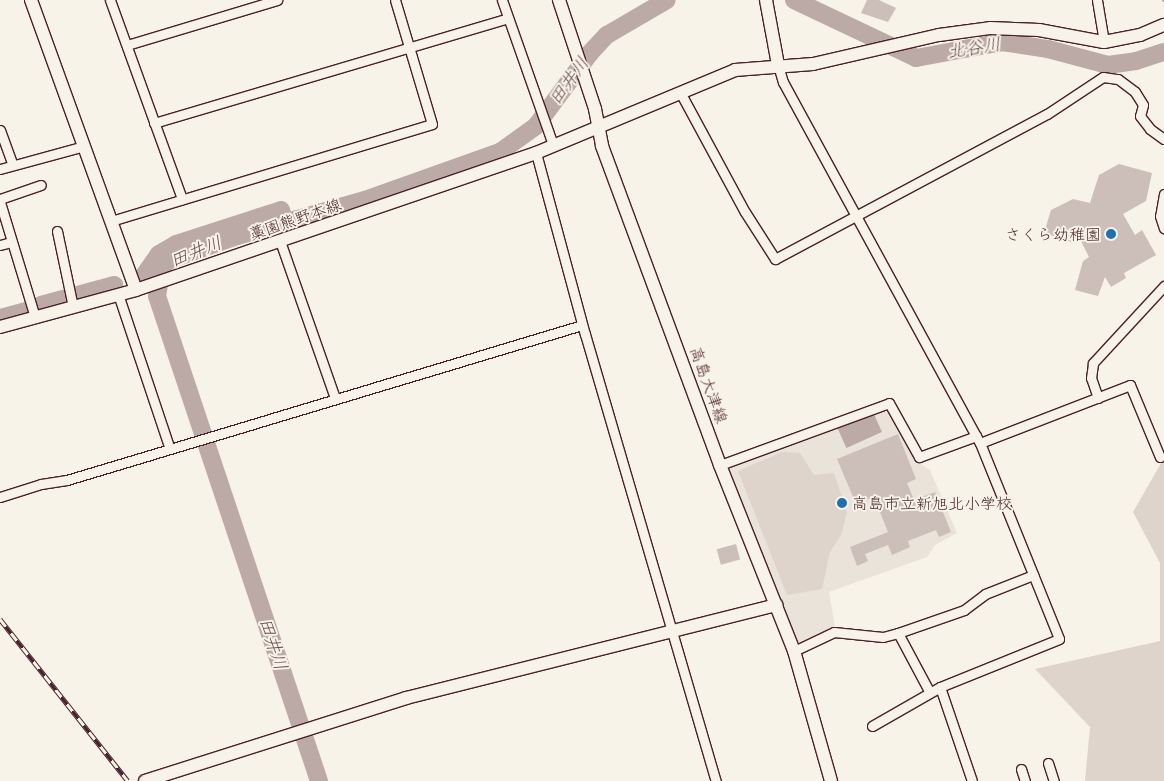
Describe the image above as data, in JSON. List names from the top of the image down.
{
  "streets": {
    "street": ["藁園熊野本線", "高島大津線"]
  },
  "crossings": [
    ["藁園熊野本線", "高島大津線"]
  ],
  "water": ["北谷川", "田井川"],
  "places": ["さくら幼稚園", "高島市立新旭北小学校"]
}
